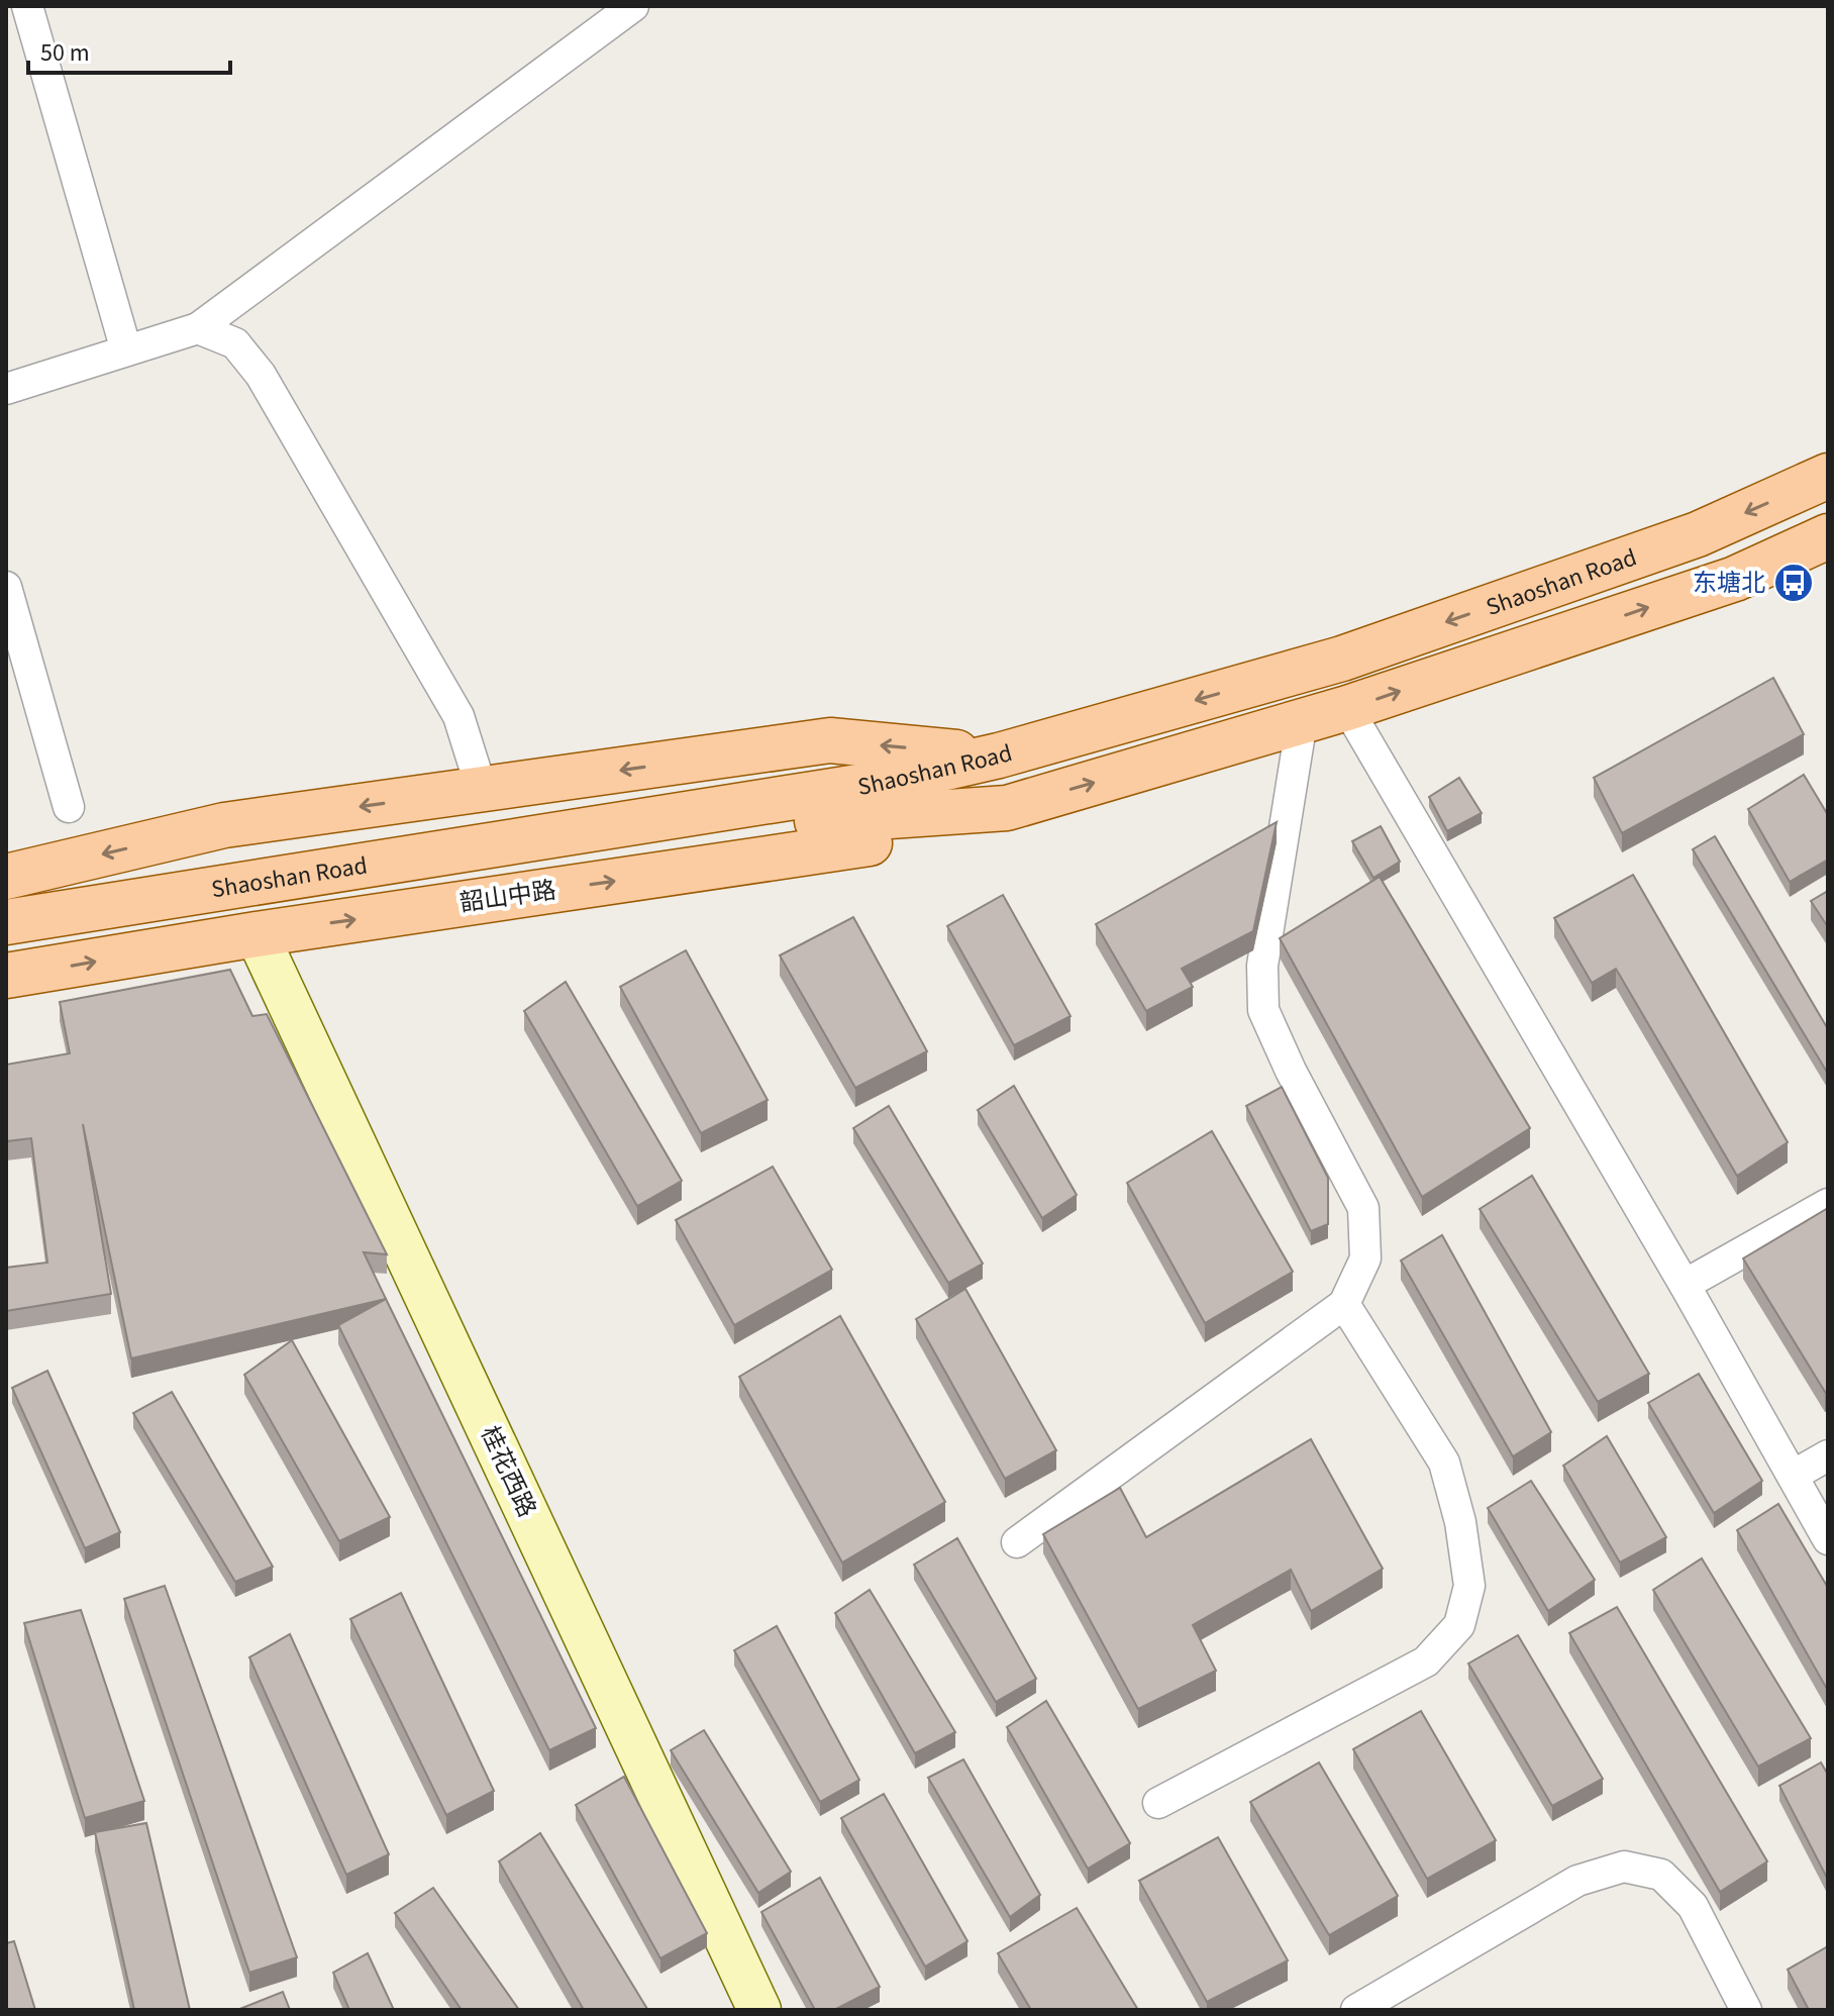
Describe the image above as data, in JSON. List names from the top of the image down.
{
  "streets": {
    "main road": ["Shaoshan Road", "韶山中路"],
    "street": ["桂花西路"]
  },
  "crossings": [
    ["Shaoshan Road", "韶山中路"],
    ["韶山中路", "桂花西路"]
  ],
  "places": {
    "bus stop": ["东塘北"]
  },
  "scale_bar": "50 m"
}
